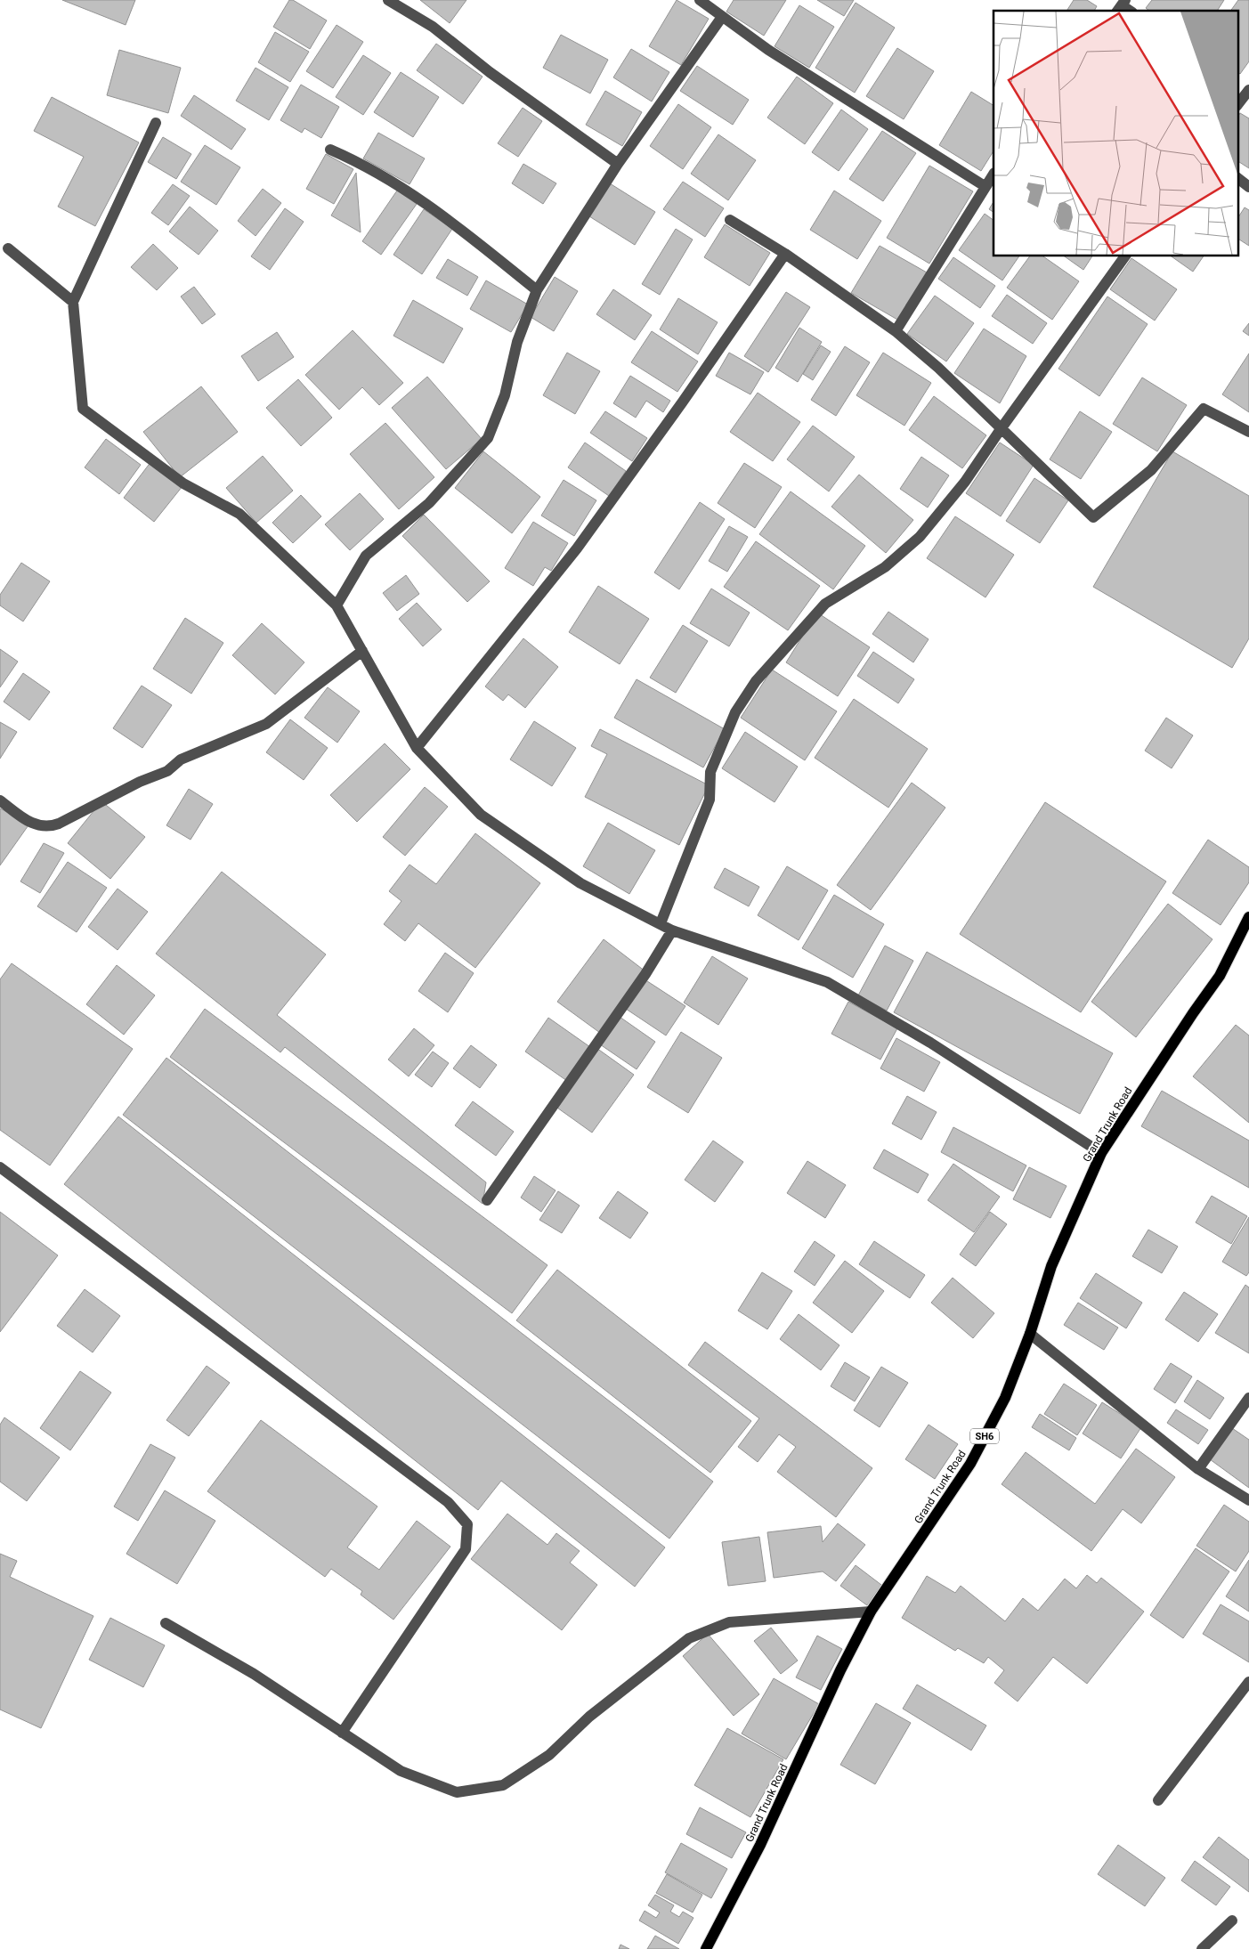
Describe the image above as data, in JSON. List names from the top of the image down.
{
  "streets": {
    "main road": ["Grand Trunk Road", "SH6"]
  }
}
